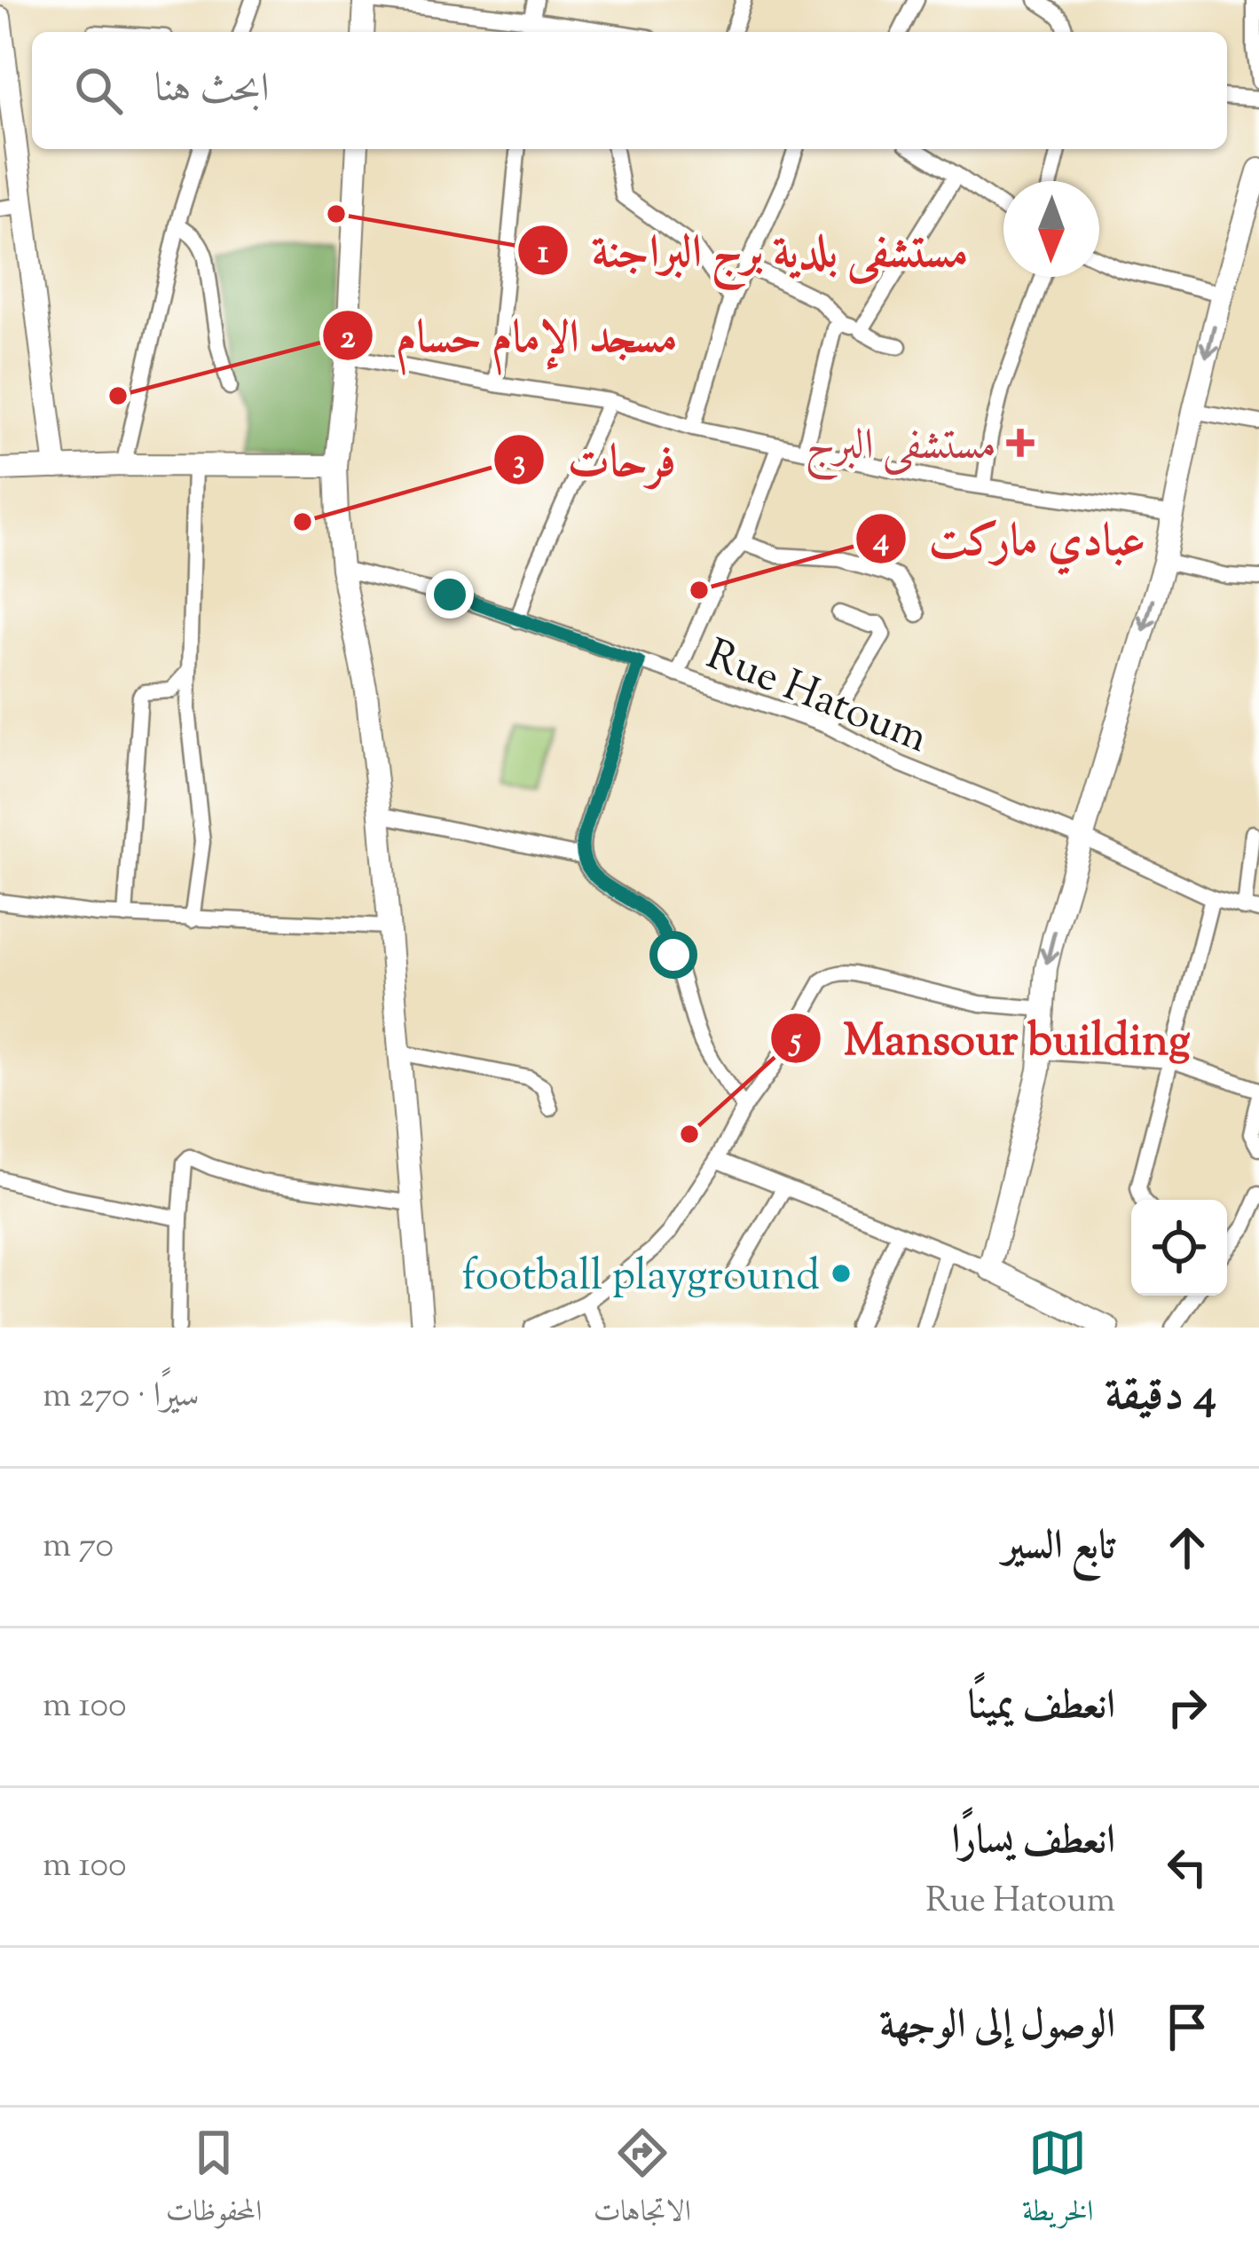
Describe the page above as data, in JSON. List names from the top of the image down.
{
  "streets": {
    "street": ["Rue Hatoum"]
  },
  "places": {
    "other": [
      "مستشفی بلدیة برج البراجنة",
      "مسجد الإمام حسام",
      "فرحات",
      "عبادي ماركت",
      "Mansour building",
      "football playground"
    ],
    "health": ["مستشفى البرج"]
  },
  "north": "bottom",
  "page": {
    "search": "ابحث هنا",
    "heading": ["4 دقيقة", "سيرًا · 270 m"],
    "list": [
      ["تابع السير", "70 m"],
      ["انعطف يمينًا", "100 m"],
      ["انعطف يسارًا", "Rue Hatoum", "100 m"],
      "الوصول إلى الوجهة"
    ],
    "nav": ["الخريطة", "الاتجاهات", "المحفوظات"]
  }
}
